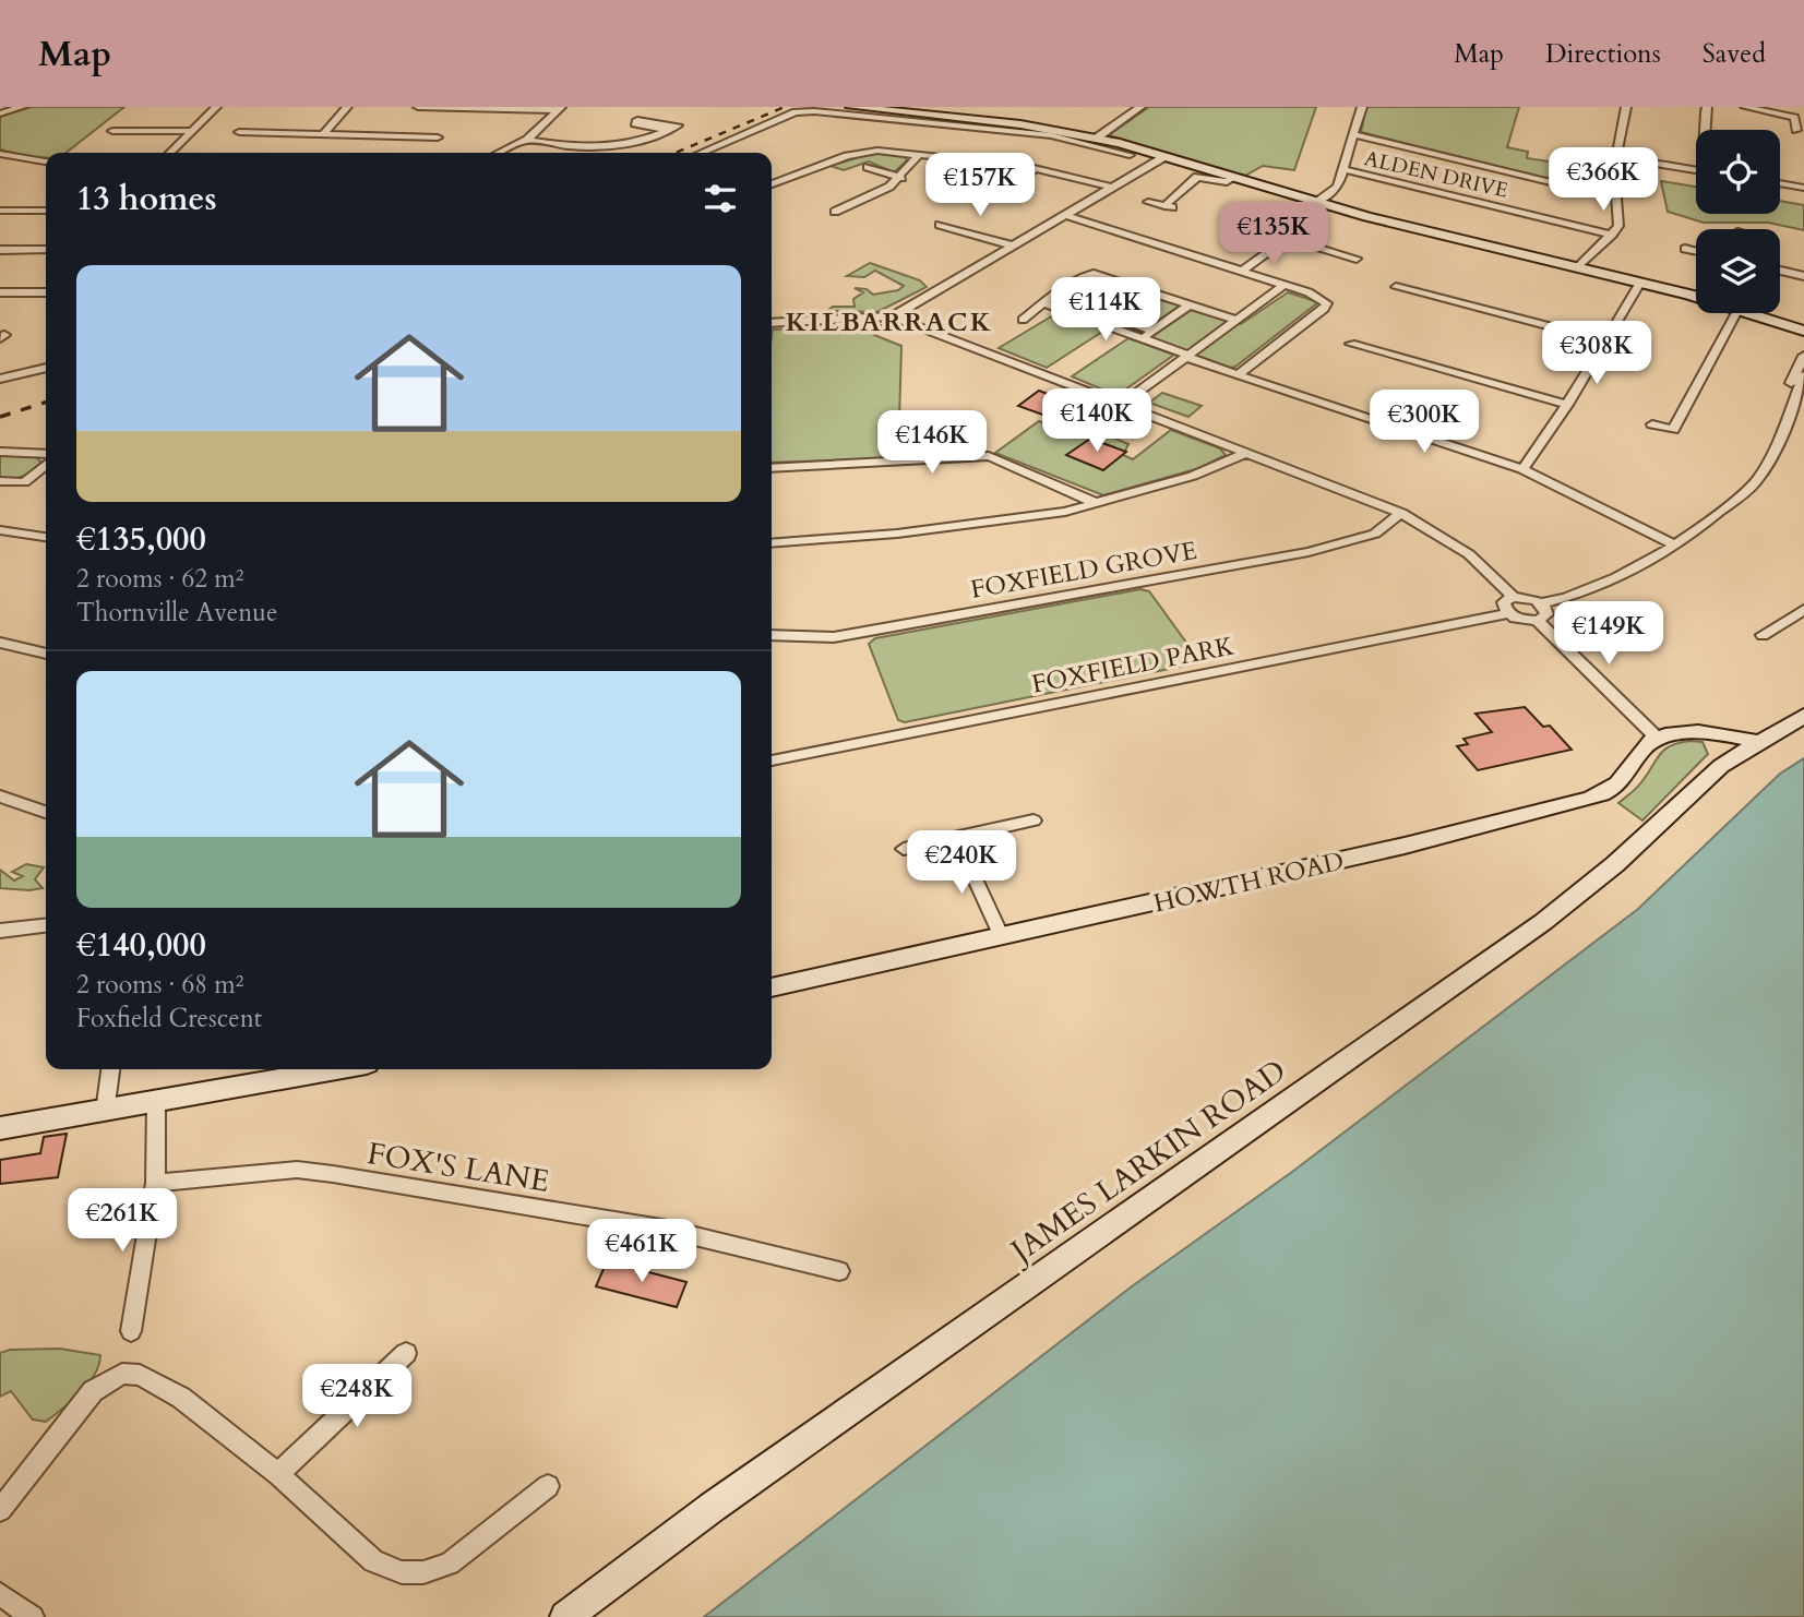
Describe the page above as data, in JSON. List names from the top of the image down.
{
  "streets": {
    "main road": ["HOWTH ROAD", "JAMES LARKIN ROAD"],
    "street": [
      "ALDEN DRIVE",
      "FOXFIELD GROVE",
      "FOXFIELD PARK",
      "FOX'S LANE"
    ]
  },
  "districts": ["KILBARRACK"],
  "page": {
    "header": "Map",
    "nav": ["Map", "Directions", "Saved"],
    "price": [
      "€366K",
      "€157K",
      "€135K",
      "€114K",
      "€308K",
      "€140K",
      "€300K",
      "€146K",
      "€149K",
      "€240K",
      "€261K",
      "€461K",
      "€248K"
    ],
    "heading": "13 homes",
    "list": [
      {
        "name": "€135,000",
        "note": "2 rooms · 62 m² · Thornville Avenue"
      },
      {
        "name": "€140,000",
        "note": "2 rooms · 68 m² · Foxfield Crescent"
      }
    ]
  }
}
